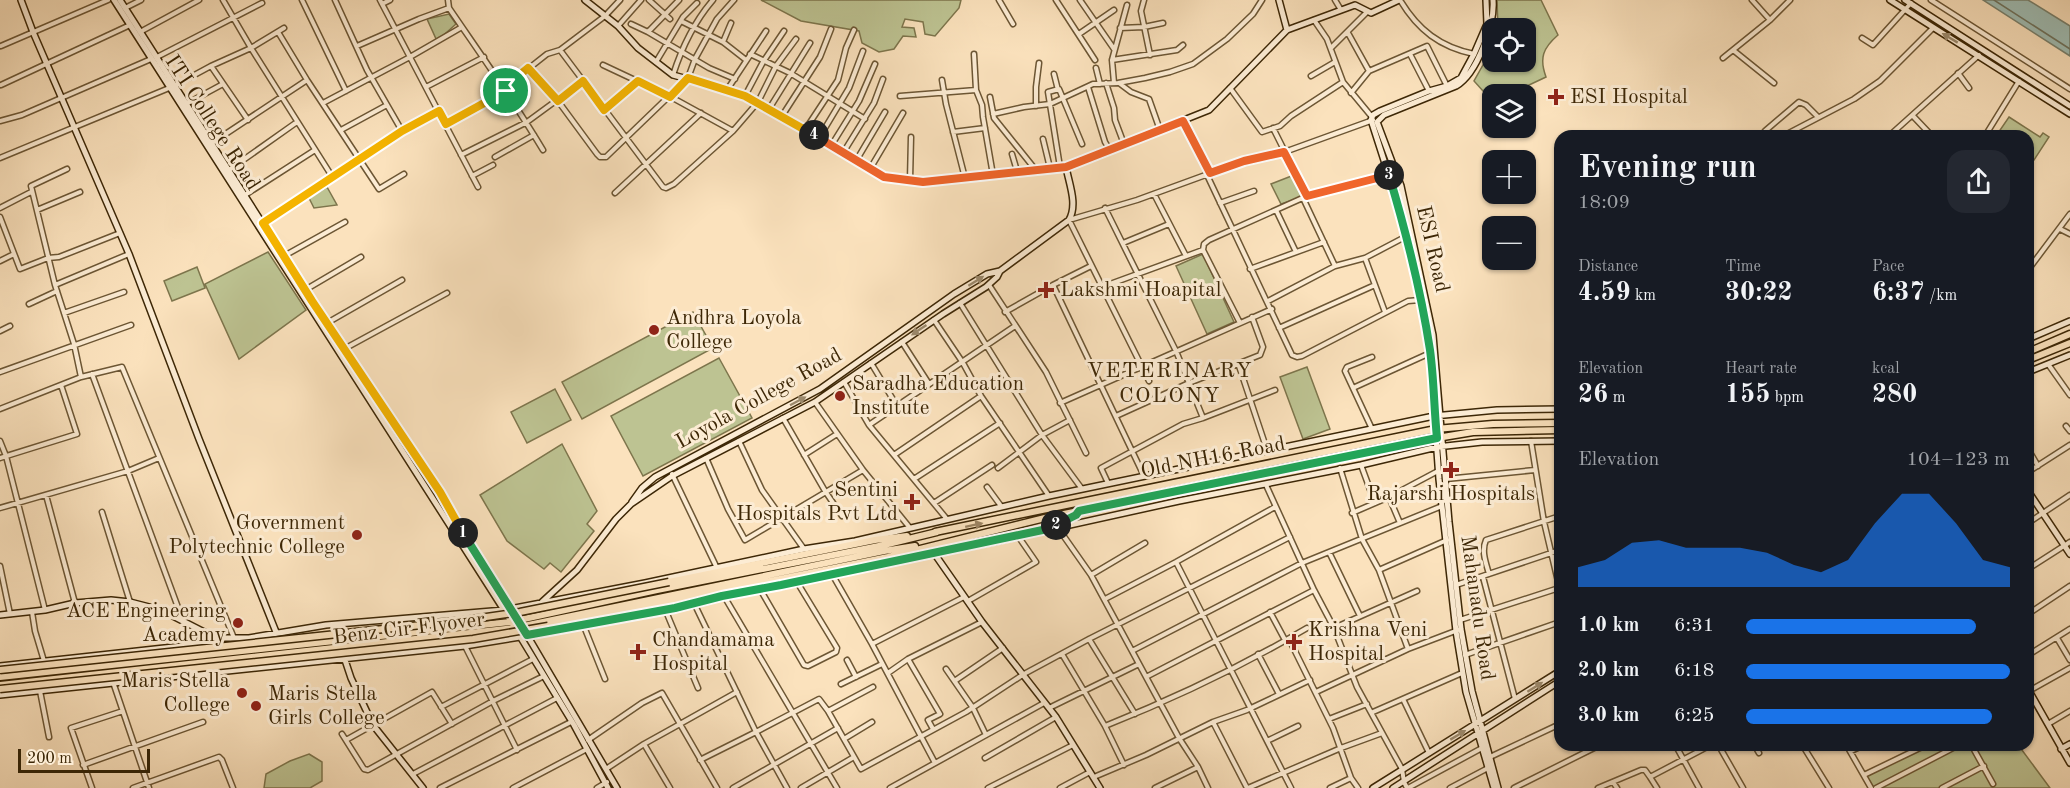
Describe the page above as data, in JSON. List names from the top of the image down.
{
  "streets": {
    "main road": ["Old NH16 Road", "Benz Cir Flyover"],
    "street": [
      "ITI College Road",
      "ESI Road",
      "Loyola College Road",
      "Mahanadu Road"
    ]
  },
  "crossings": [
    ["ESI Road", "Old NH16 Road"],
    ["ESI Road", "Mahanadu Road"],
    ["Old NH16 Road", "Mahanadu Road"],
    ["Old NH16 Road", "Benz Cir Flyover"]
  ],
  "districts": ["VETERINARY COLONY"],
  "places": {
    "health": [
      "ESI Hospital",
      "Lakshmi Hoapital",
      "Rajarshi Hospitals",
      "Sentini Hospitals Pvt Ltd",
      "Krishna Veni Hospital",
      "Chandamama Hospital"
    ],
    "other": [
      "Andhra Loyola College",
      "Saradha Education Institute",
      "Government Polytechnic College",
      "ACE Engineering Academy",
      "Maris Stella College",
      "Maris Stella Girls College"
    ]
  },
  "scale_bar": "200 m",
  "page": {
    "map_buttons": ["+", "−"],
    "pins": [
      "4",
      "3",
      "2",
      "1"
    ],
    "heading": ["Evening run", "18:09"],
    "stats": [
      ["Distance", "4.59 km"],
      ["Time", "30:22"],
      ["Pace", "6:37 /km"],
      ["Elevation", "26 m"],
      ["Heart rate", "155 bpm"],
      ["kcal", "280"]
    ],
    "chart": ["Elevation", "104–123 m"],
    "list": [
      {
        "name": "1.0 km",
        "note": "6:31"
      },
      {
        "name": "2.0 km",
        "note": "6:18"
      },
      {
        "name": "3.0 km",
        "note": "6:25"
      }
    ],
    "scale": "200 m"
  }
}
